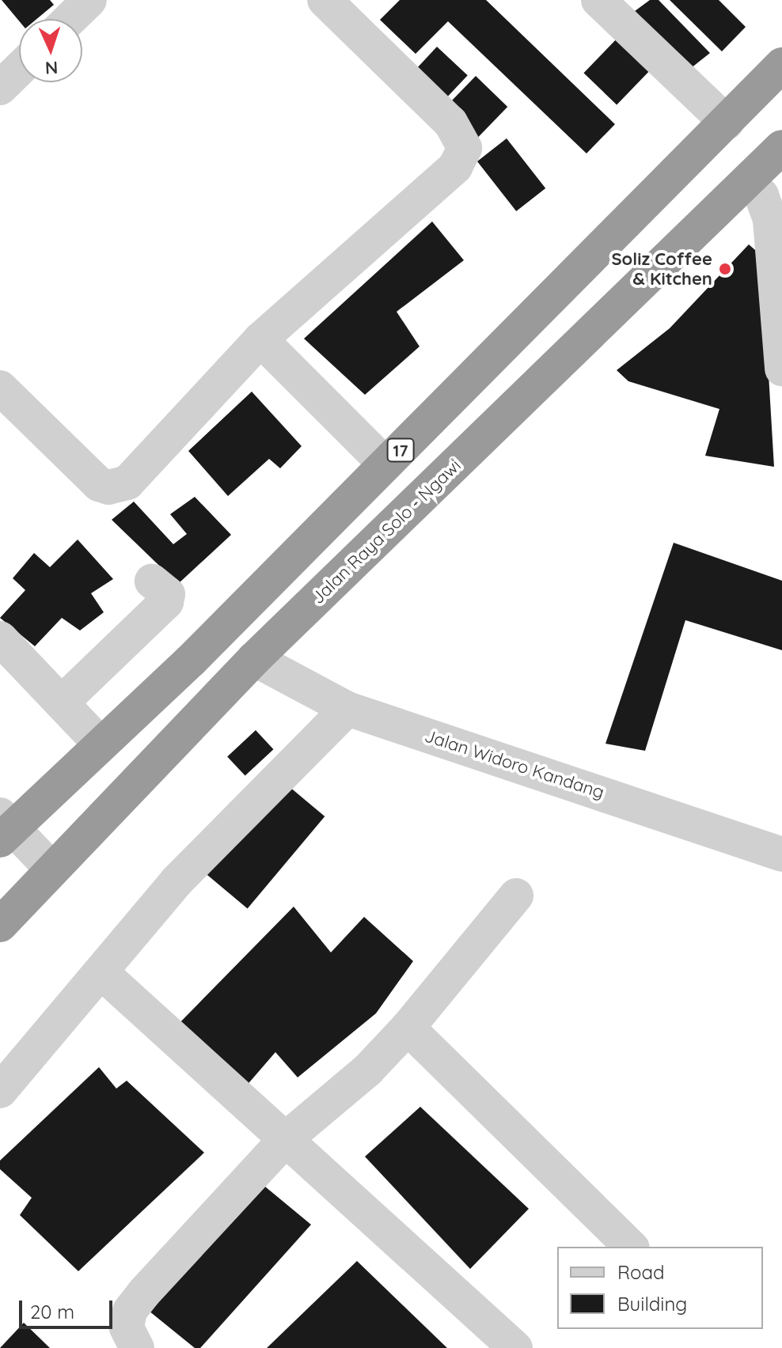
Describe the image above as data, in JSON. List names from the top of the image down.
{
  "streets": {
    "highway": ["17", "Jalan Raya Solo - Ngawi"],
    "street": ["Jalan Widoro Kandang"]
  },
  "crossings": [
    ["Jalan Raya Solo - Ngawi", "Jalan Widoro Kandang"]
  ],
  "places": ["Soliz Coffee & Kitchen"],
  "legend": ["Road", "Building"],
  "scale_bar": "20 m",
  "north": "bottom"
}
